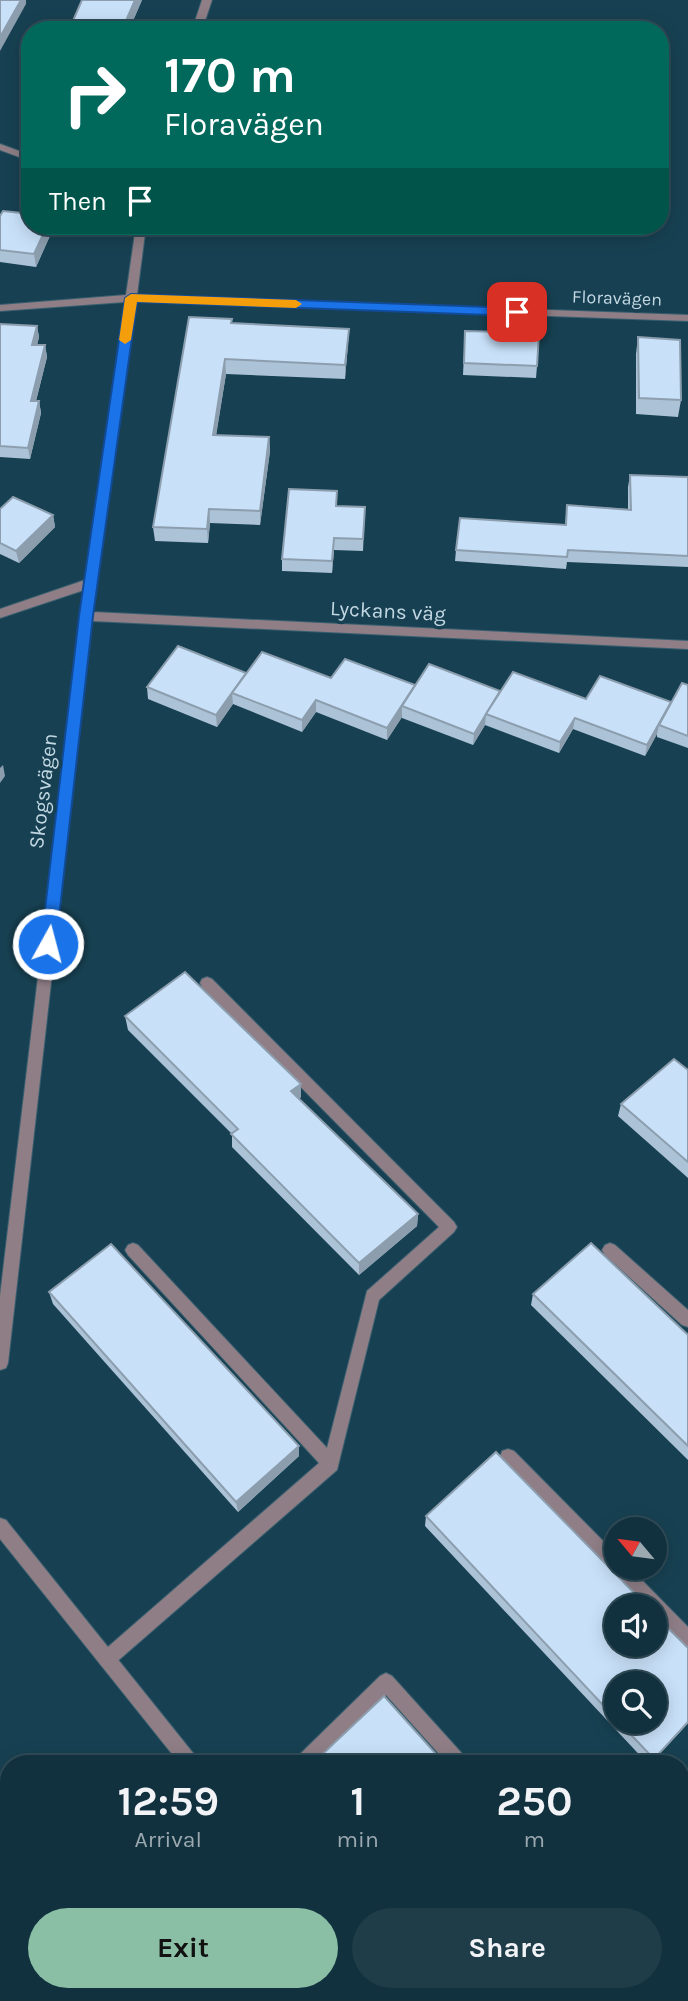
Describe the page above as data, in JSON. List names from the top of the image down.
{
  "streets": {
    "street": ["Floravägen", "Lyckans väg", "Skogsvägen"]
  },
  "crossings": [
    ["Floravägen", "Skogsvägen"],
    ["Lyckans väg", "Skogsvägen"]
  ],
  "north": "top left",
  "page": {
    "turn": ["170 m", "Floravägen"],
    "then": "Then",
    "eta": [
      "12:59",
      "Arrival",
      "1",
      "min",
      "250",
      "m"
    ],
    "buttons": ["Exit", "Share"]
  }
}
